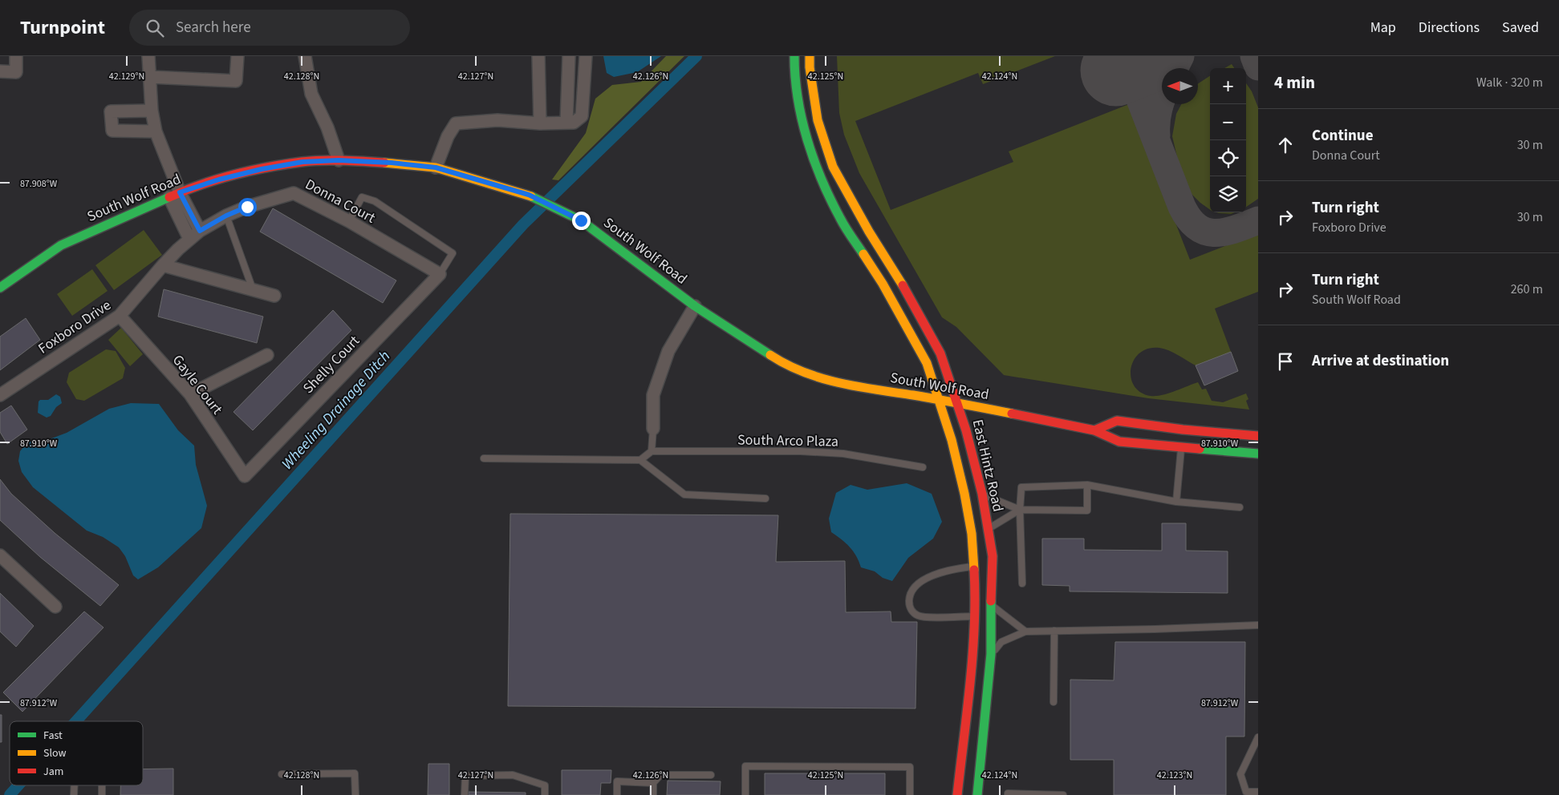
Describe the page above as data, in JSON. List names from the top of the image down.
{
  "streets": {
    "main road": ["South Wolf Road", "East Hintz Road"],
    "street": [
      "Donna Court",
      "Foxboro Drive",
      "Shelly Court",
      "Gayle Court"
    ],
    "lane": ["South Arco Plaza"]
  },
  "crossings": [
    ["South Wolf Road", "East Hintz Road"],
    ["Donna Court", "Foxboro Drive"],
    ["Donna Court", "Shelly Court"],
    ["Foxboro Drive", "Gayle Court"],
    ["Shelly Court", "Gayle Court"]
  ],
  "water": ["Wheeling Drainage Ditch"],
  "legend": ["Fast", "Slow", "Jam"],
  "north": "left",
  "page": {
    "header": "Turnpoint",
    "search": "Search here",
    "nav": ["Map", "Directions", "Saved"],
    "heading": ["4 min", "Walk · 320 m"],
    "map_buttons": ["+", "−"],
    "list": [
      ["Continue", "Donna Court", "30 m"],
      ["Turn right", "Foxboro Drive", "30 m"],
      ["Turn right", "South Wolf Road", "260 m"],
      "Arrive at destination"
    ]
  },
  "coordinates": [
    "42.129°N",
    "42.128°N",
    "42.127°N",
    "42.126°N",
    "42.125°N",
    "42.124°N",
    "87.908°W",
    "87.910°W",
    "87.912°W",
    "42.123°N"
  ]
}
